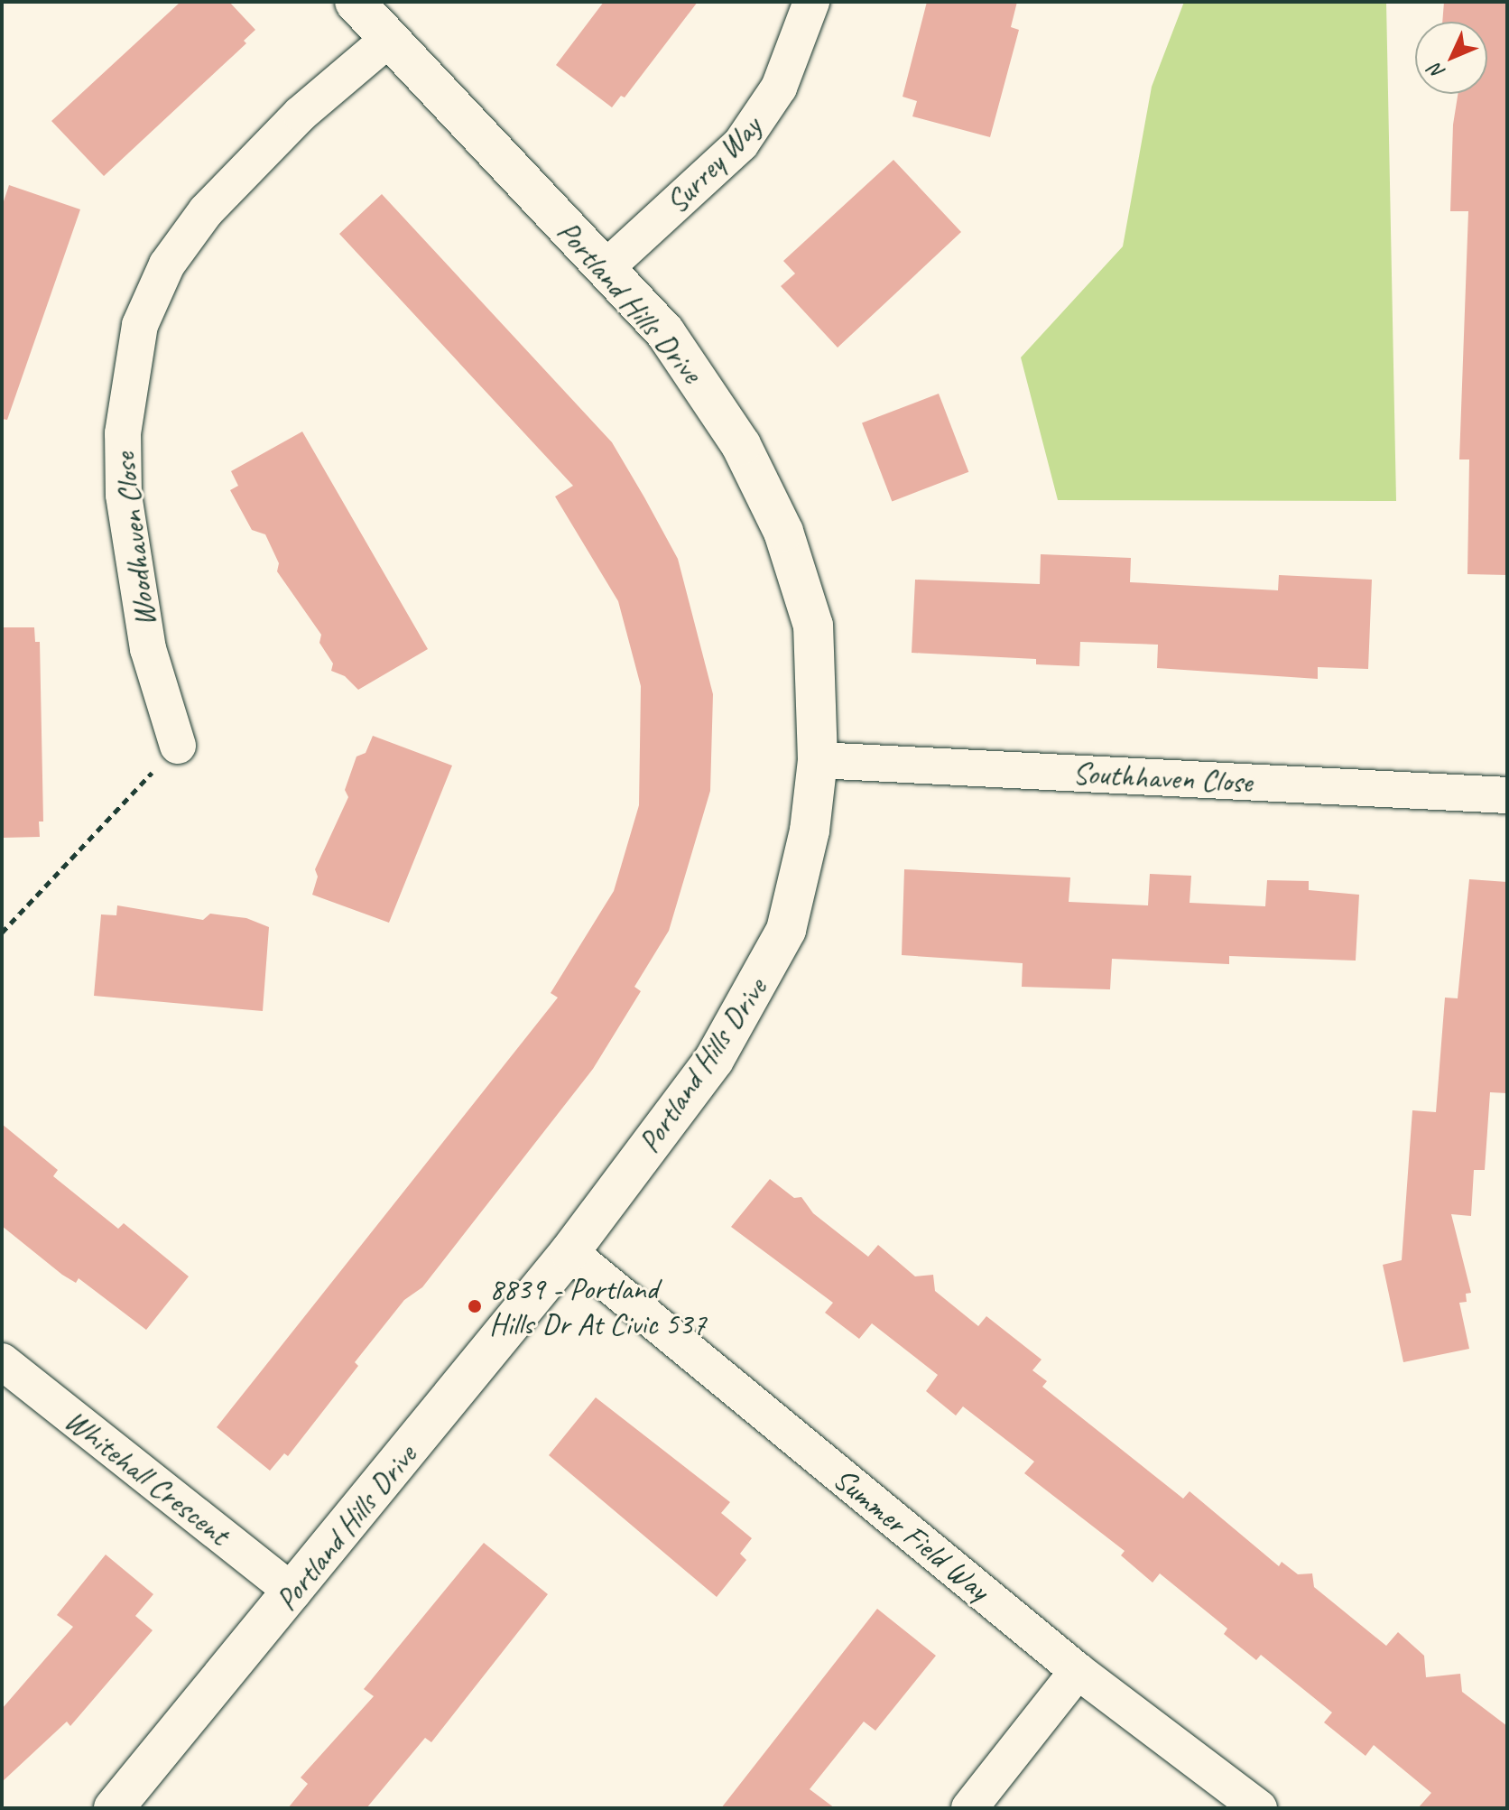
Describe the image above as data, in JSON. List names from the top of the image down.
{
  "streets": {
    "street": [
      "Surrey Way",
      "Portland Hills Drive",
      "Woodhaven Close",
      "Southhaven Close",
      "Whitehall Crescent",
      "Summer Field Way"
    ]
  },
  "crossings": [
    ["Surrey Way", "Portland Hills Drive"],
    ["Portland Hills Drive", "Woodhaven Close"],
    ["Portland Hills Drive", "Southhaven Close"],
    ["Portland Hills Drive", "Whitehall Crescent"],
    ["Portland Hills Drive", "Summer Field Way"]
  ],
  "places": ["8839 - Portland Hills Dr At Civic 537"],
  "north": "bottom left"
}
